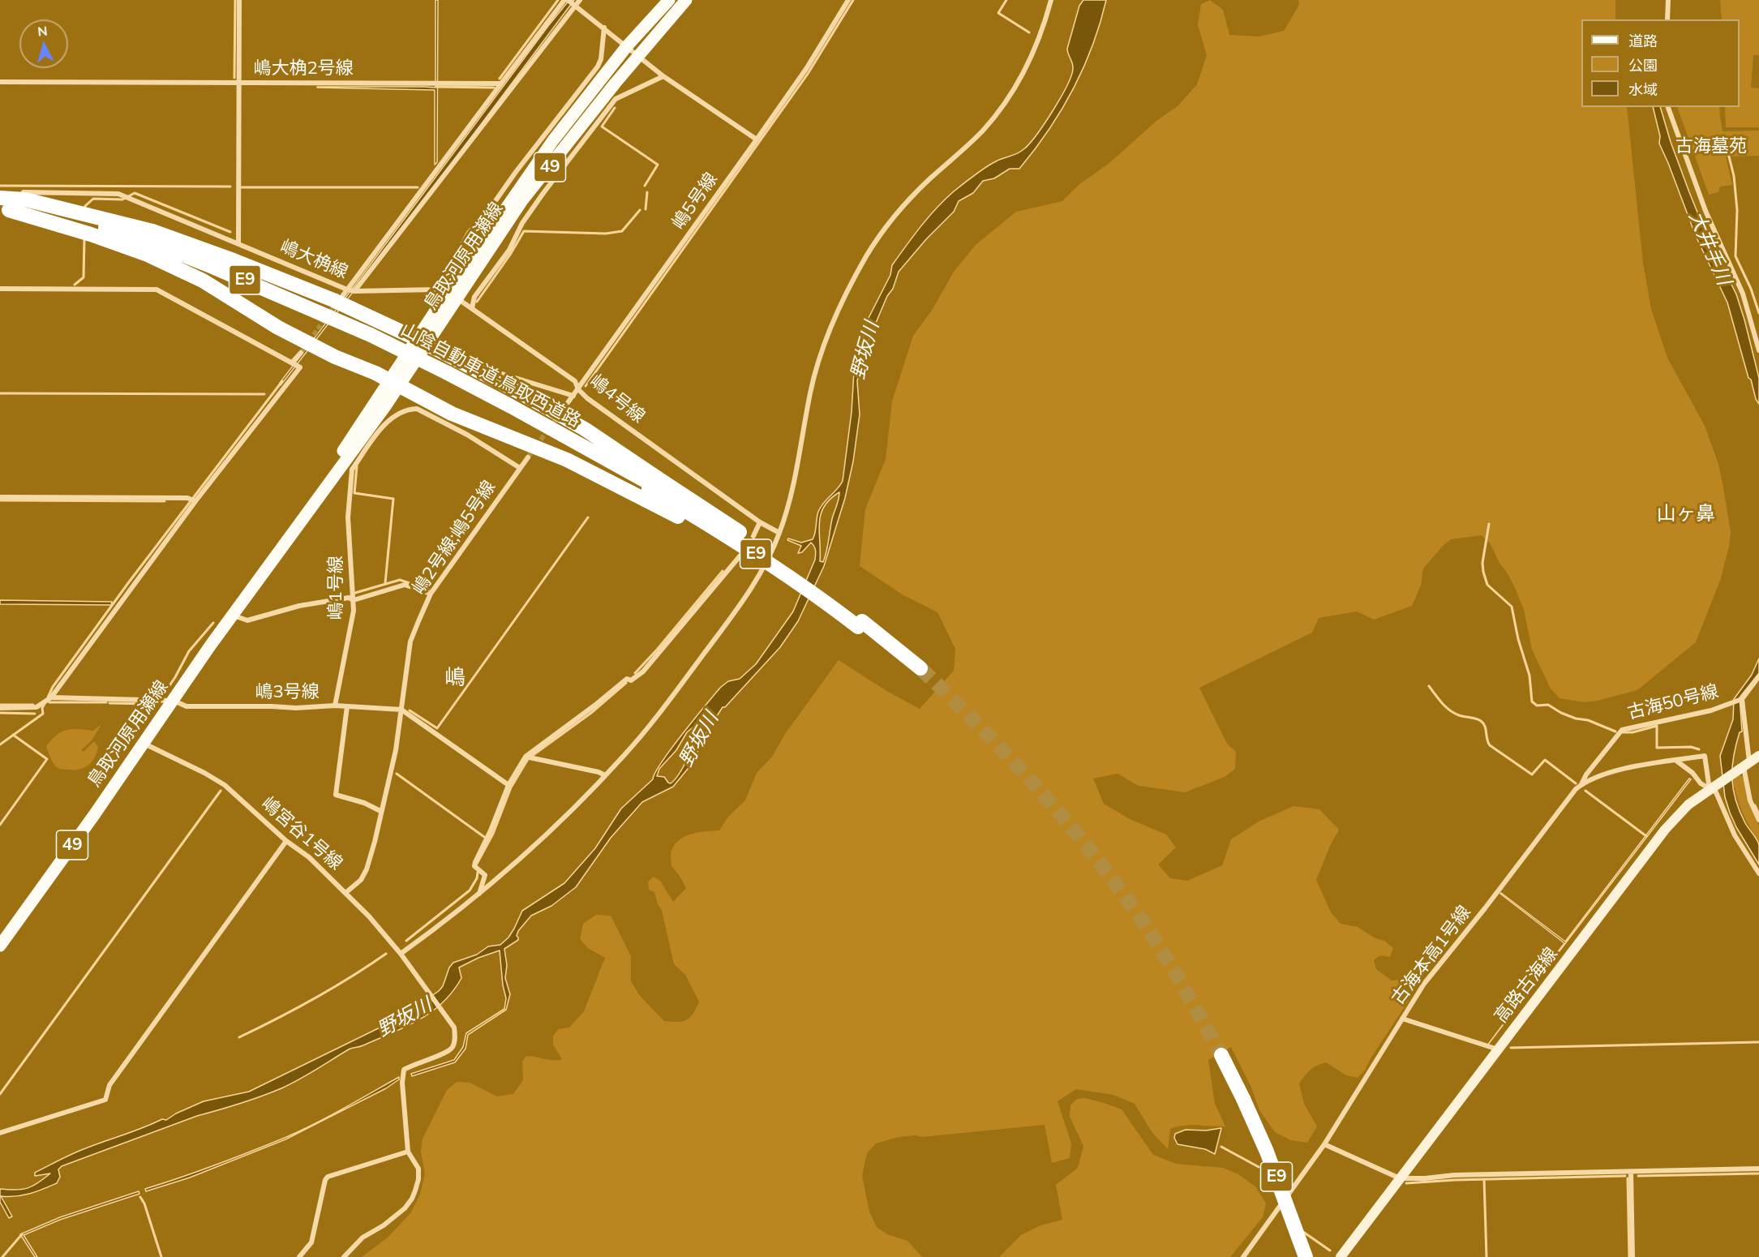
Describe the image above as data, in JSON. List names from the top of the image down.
{
  "streets": {
    "highway": ["E9", "山陰自動車道;鳥取西道路"],
    "main road": ["49", "鳥取河原用瀬線", "高路古海線"],
    "street": [
      "嶋大桷2号線",
      "嶋5号線",
      "嶋大桷線",
      "嶋4号線",
      "嶋2号線;嶋5号線",
      "嶋1号線",
      "嶋3号線",
      "古海50号線",
      "嶋宮谷1号線",
      "古海本高1号線"
    ]
  },
  "crossings": [
    ["嶋5号線", "嶋4号線"],
    ["鳥取河原用瀬線", "嶋大桷線"],
    ["鳥取河原用瀬線", "嶋4号線"],
    ["鳥取河原用瀬線", "嶋1号線"],
    ["鳥取河原用瀬線", "嶋3号線"],
    ["鳥取河原用瀬線", "嶋宮谷1号線"],
    ["嶋大桷線", "嶋4号線"],
    ["嶋2号線;嶋5号線", "嶋3号線"],
    ["嶋2号線;嶋5号線", "嶋宮谷1号線"],
    ["嶋1号線", "嶋3号線"],
    ["古海50号線", "古海本高1号線"],
    ["古海本高1号線", "高路古海線"]
  ],
  "districts": ["山ヶ鼻", "嶋"],
  "water": ["大井手川", "野坂川"],
  "parks": ["古海墓苑"],
  "legend": ["道路", "公園", "水域"],
  "north": "top"
}
